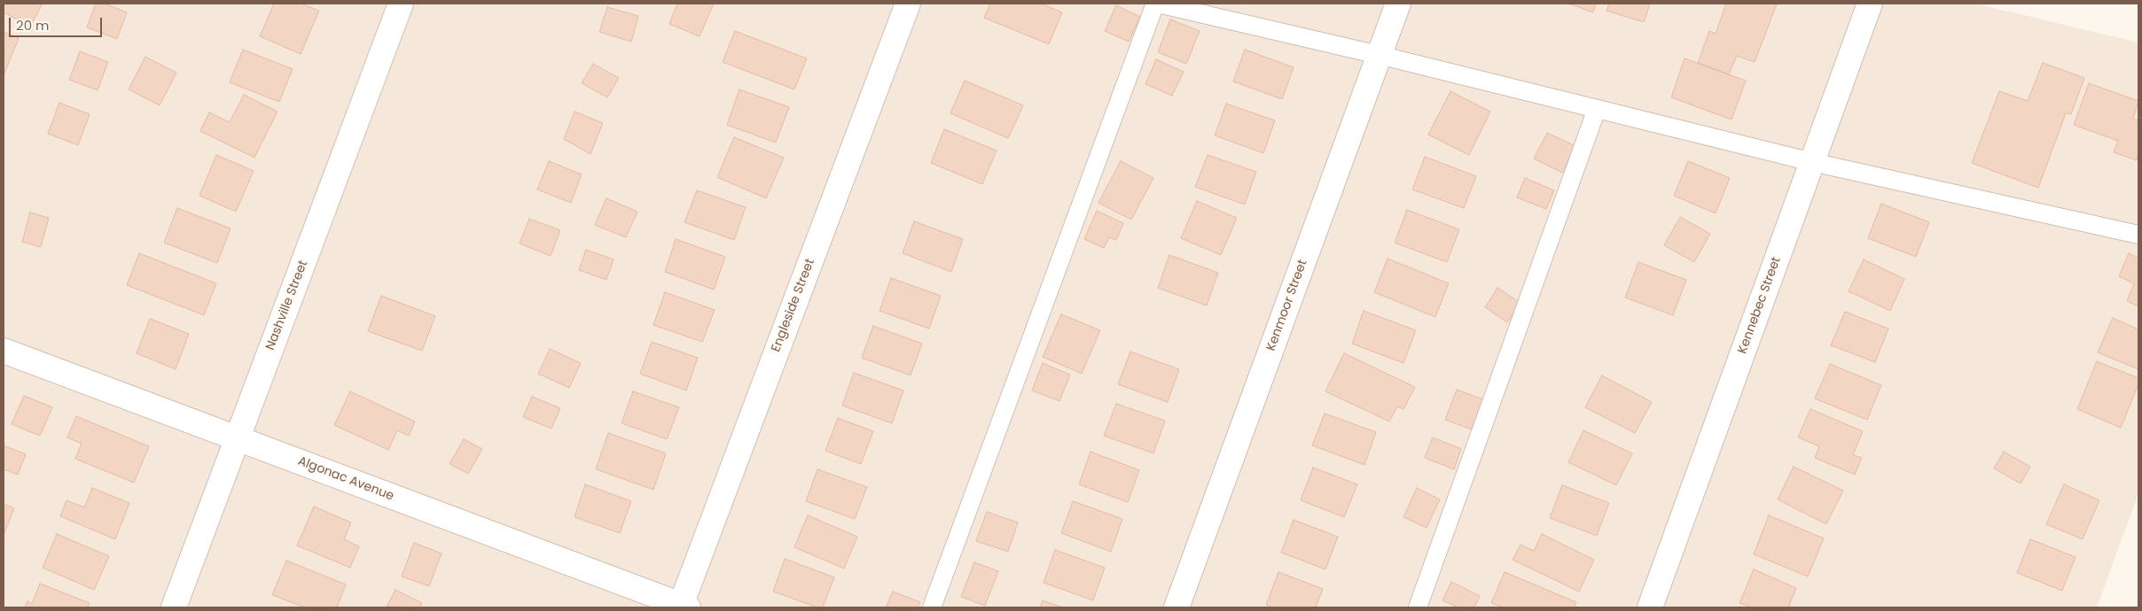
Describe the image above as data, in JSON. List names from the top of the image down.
{
  "streets": {
    "street": [
      "Nashville Street",
      "Engleside Street",
      "Kenmoor Street",
      "Kennebec Street",
      "Algonac Avenue"
    ]
  },
  "crossings": [
    ["Nashville Street", "Algonac Avenue"],
    ["Engleside Street", "Algonac Avenue"]
  ],
  "scale_bar": "20 m"
}
